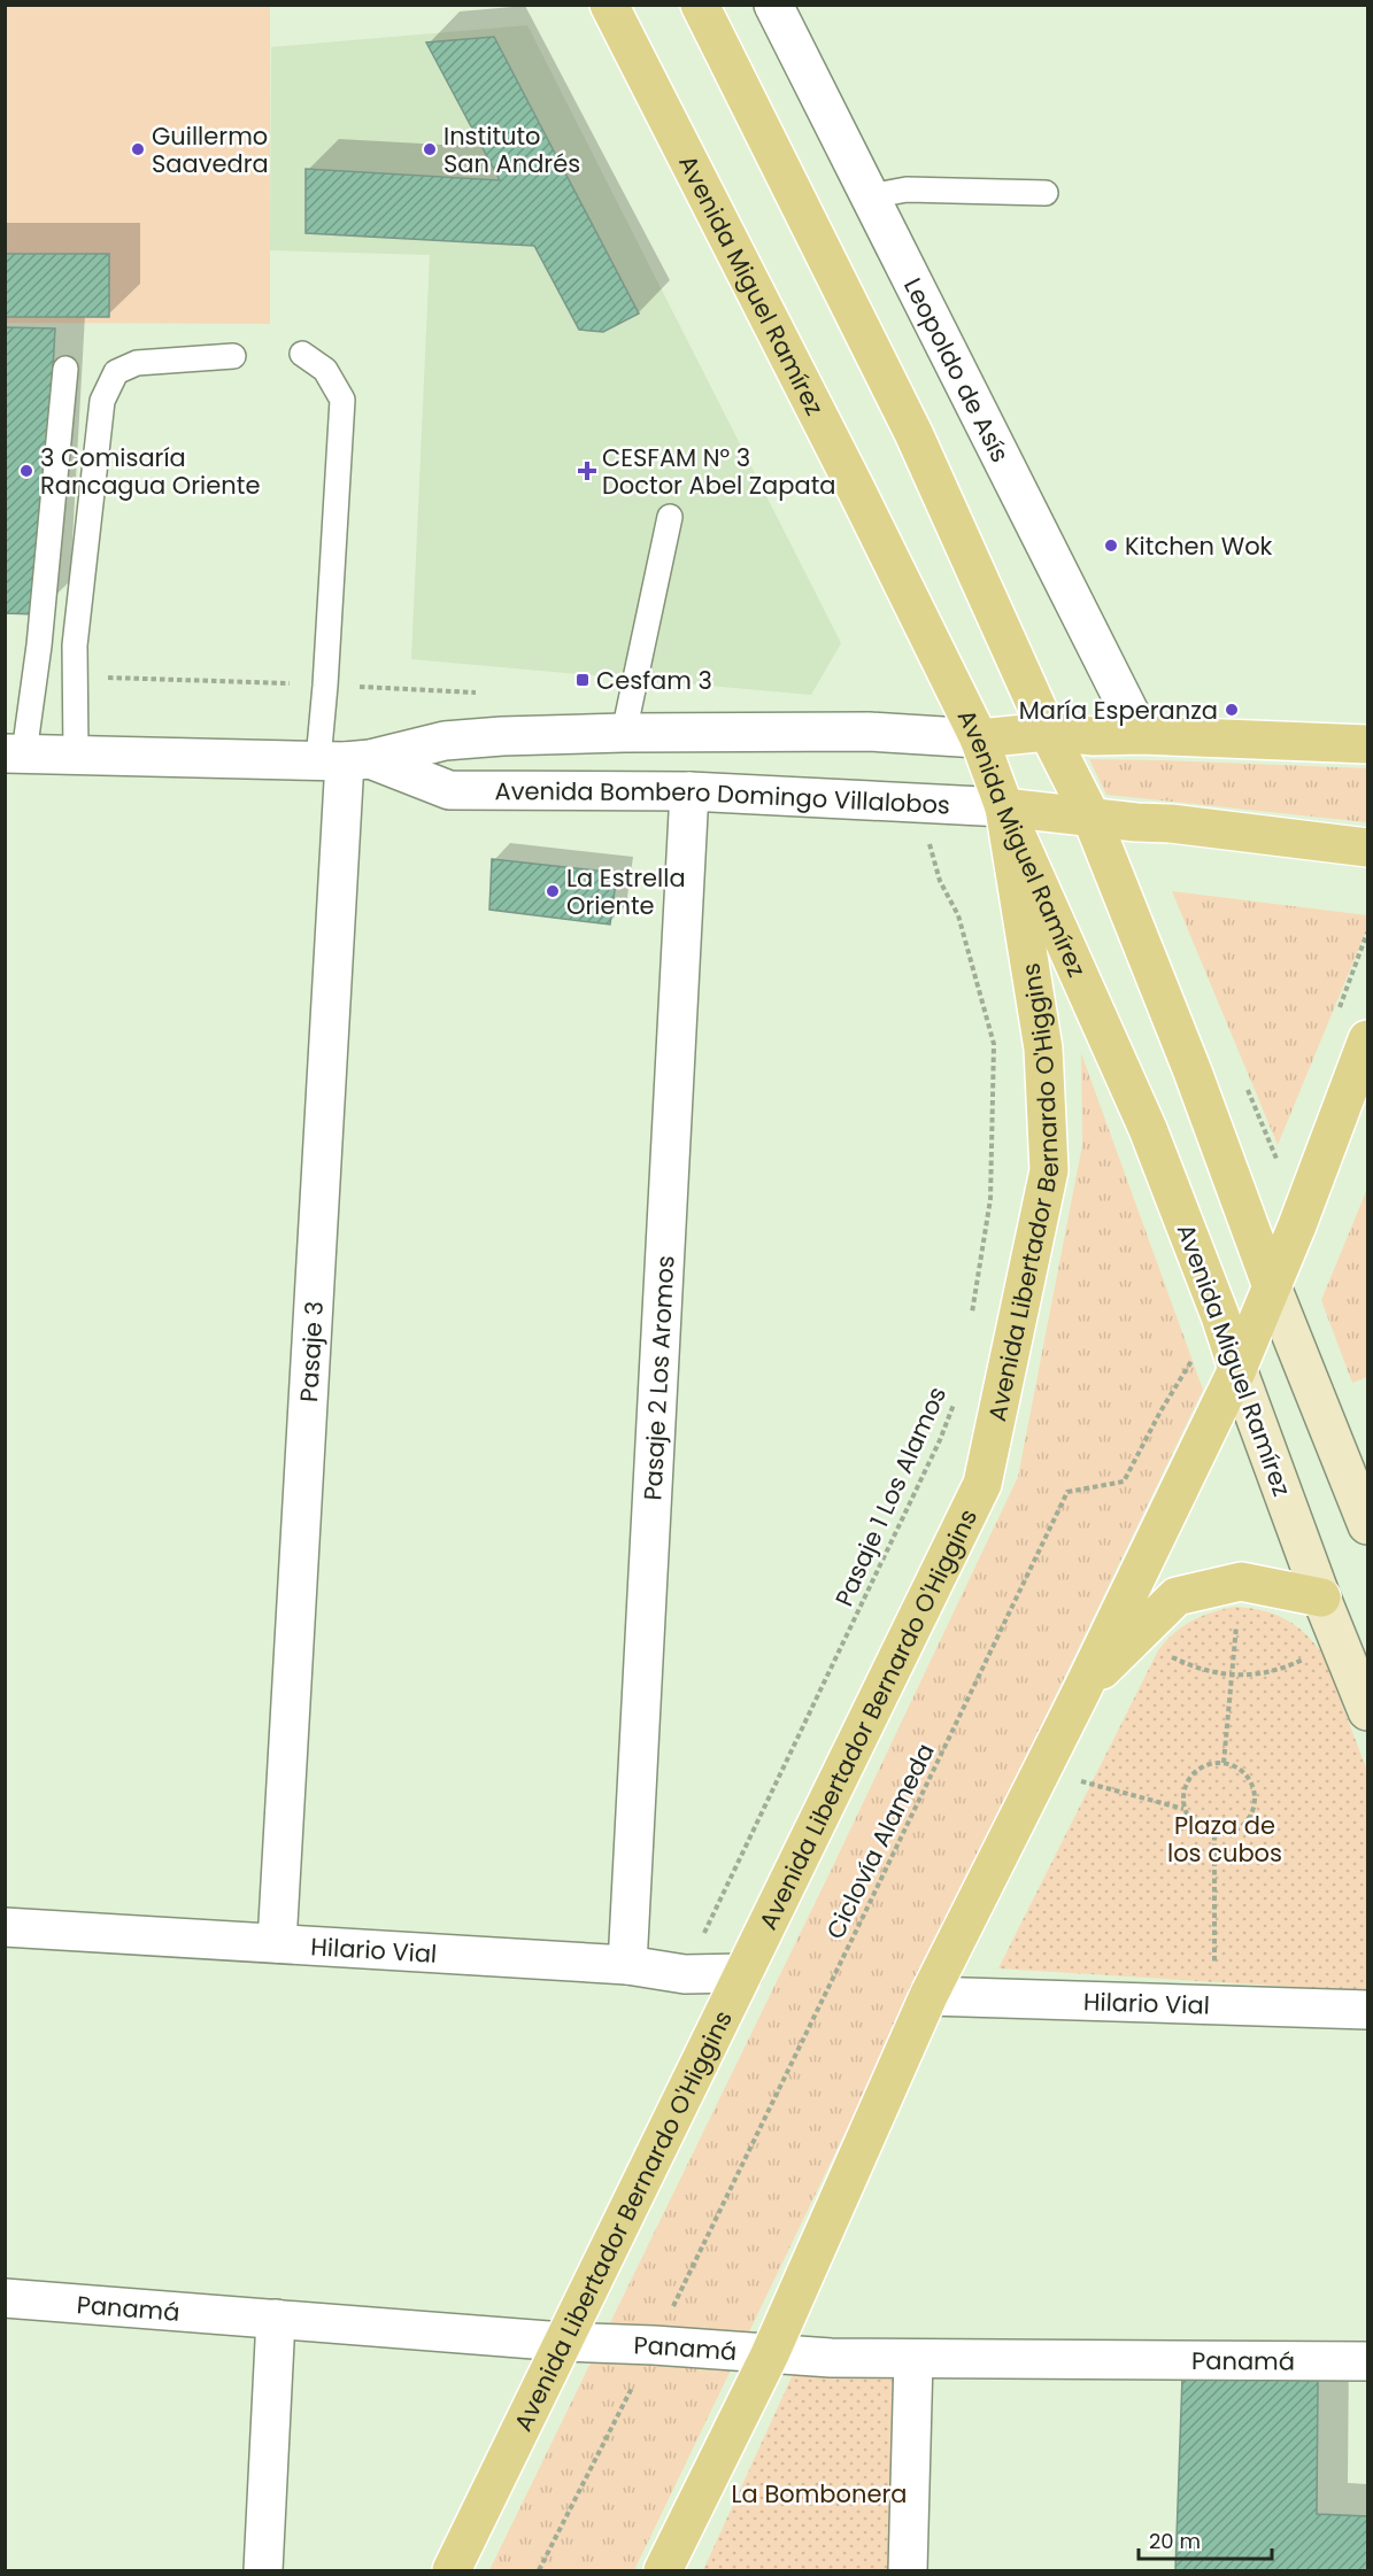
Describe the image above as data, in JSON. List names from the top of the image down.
{
  "streets": {
    "main road": ["Avenida Miguel Ramírez", "Avenida Bombero Domingo Villalobos", "Avenida Libertador Bernardo O'Higgins"],
    "street": [
      "Leopoldo de Asís",
      "Pasaje 3",
      "Pasaje 2 Los Aromos",
      "Hilario Vial",
      "Panamá"
    ],
    "path": ["Pasaje 1 Los Alamos", "Ciclovía Alameda"]
  },
  "crossings": [
    ["Avenida Miguel Ramírez", "Avenida Bombero Domingo Villalobos"],
    ["Avenida Miguel Ramírez", "Avenida Libertador Bernardo O'Higgins"],
    ["Avenida Miguel Ramírez", "Ciclovía Alameda"],
    ["Leopoldo de Asís", "Avenida Bombero Domingo Villalobos"],
    ["Avenida Bombero Domingo Villalobos", "Avenida Libertador Bernardo O'Higgins"],
    ["Avenida Bombero Domingo Villalobos", "Pasaje 3"],
    ["Avenida Bombero Domingo Villalobos", "Pasaje 2 Los Aromos"],
    ["Avenida Libertador Bernardo O'Higgins", "Hilario Vial"],
    ["Avenida Libertador Bernardo O'Higgins", "Panamá"],
    ["Pasaje 3", "Hilario Vial"],
    ["Pasaje 2 Los Aromos", "Hilario Vial"],
    ["Pasaje 1 Los Alamos", "Hilario Vial"],
    ["Ciclovía Alameda", "Panamá"]
  ],
  "parks": ["Plaza de los cubos", "La Bombonera"],
  "places": {
    "other": [
      "Guillermo Saavedra",
      "Instituto San Andrés",
      "3 Comisaría Rancagua Oriente",
      "Kitchen Wok",
      "María Esperanza",
      "La Estrella Oriente"
    ],
    "health": ["CESFAM N° 3 Doctor Abel Zapata"],
    "transit": ["Cesfam 3"]
  },
  "scale_bar": "20 m"
}
